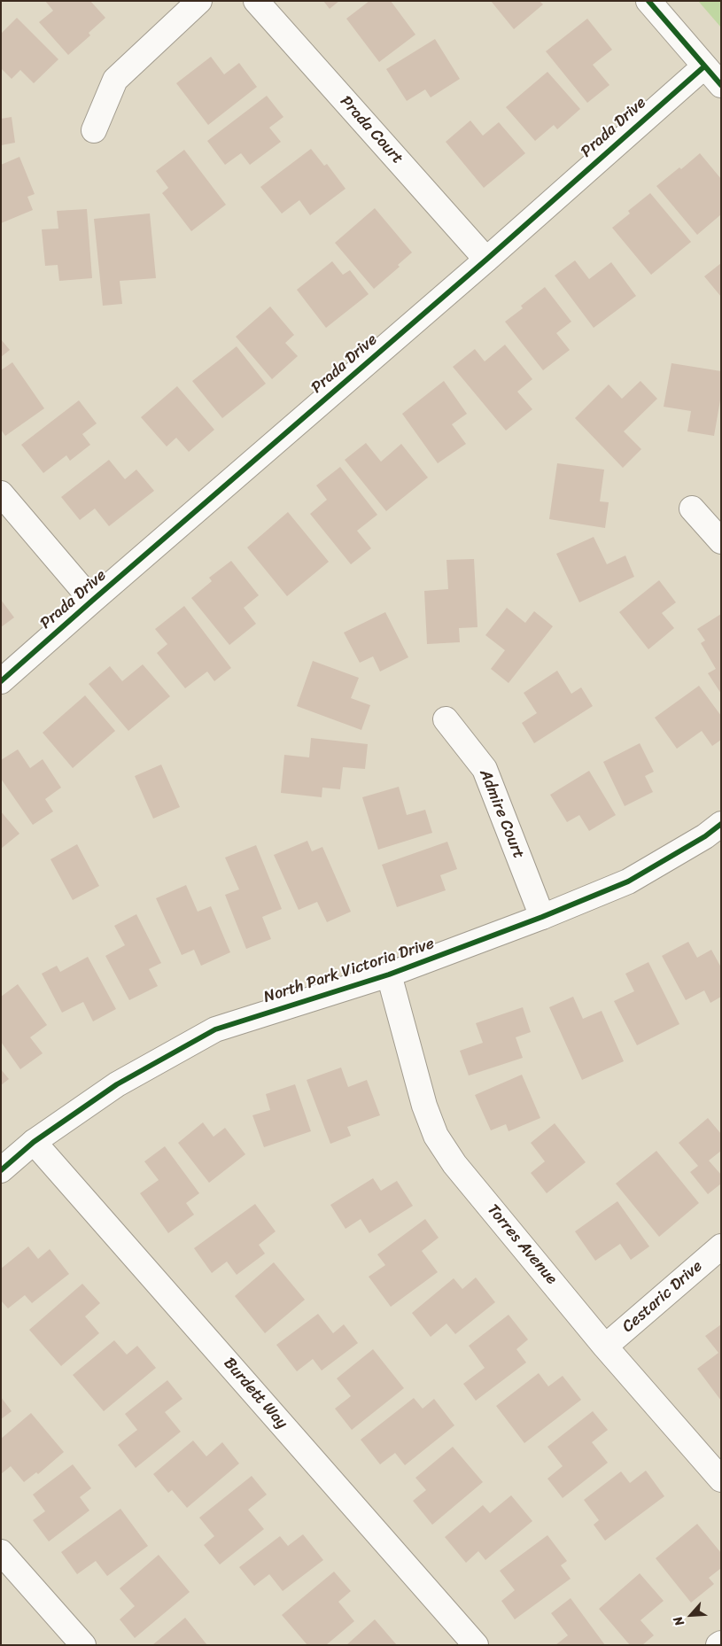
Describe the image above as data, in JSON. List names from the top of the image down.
{
  "streets": {
    "street": [
      "Prada Drive",
      "Prada Court",
      "Admire Court",
      "North Park Victoria Drive",
      "Torres Avenue",
      "Cestaric Drive",
      "Burdett Way"
    ]
  },
  "crossings": [
    ["Prada Drive", "Prada Court"],
    ["Admire Court", "North Park Victoria Drive"],
    ["North Park Victoria Drive", "Torres Avenue"],
    ["North Park Victoria Drive", "Burdett Way"],
    ["Torres Avenue", "Cestaric Drive"]
  ],
  "north": "bottom left"
}
